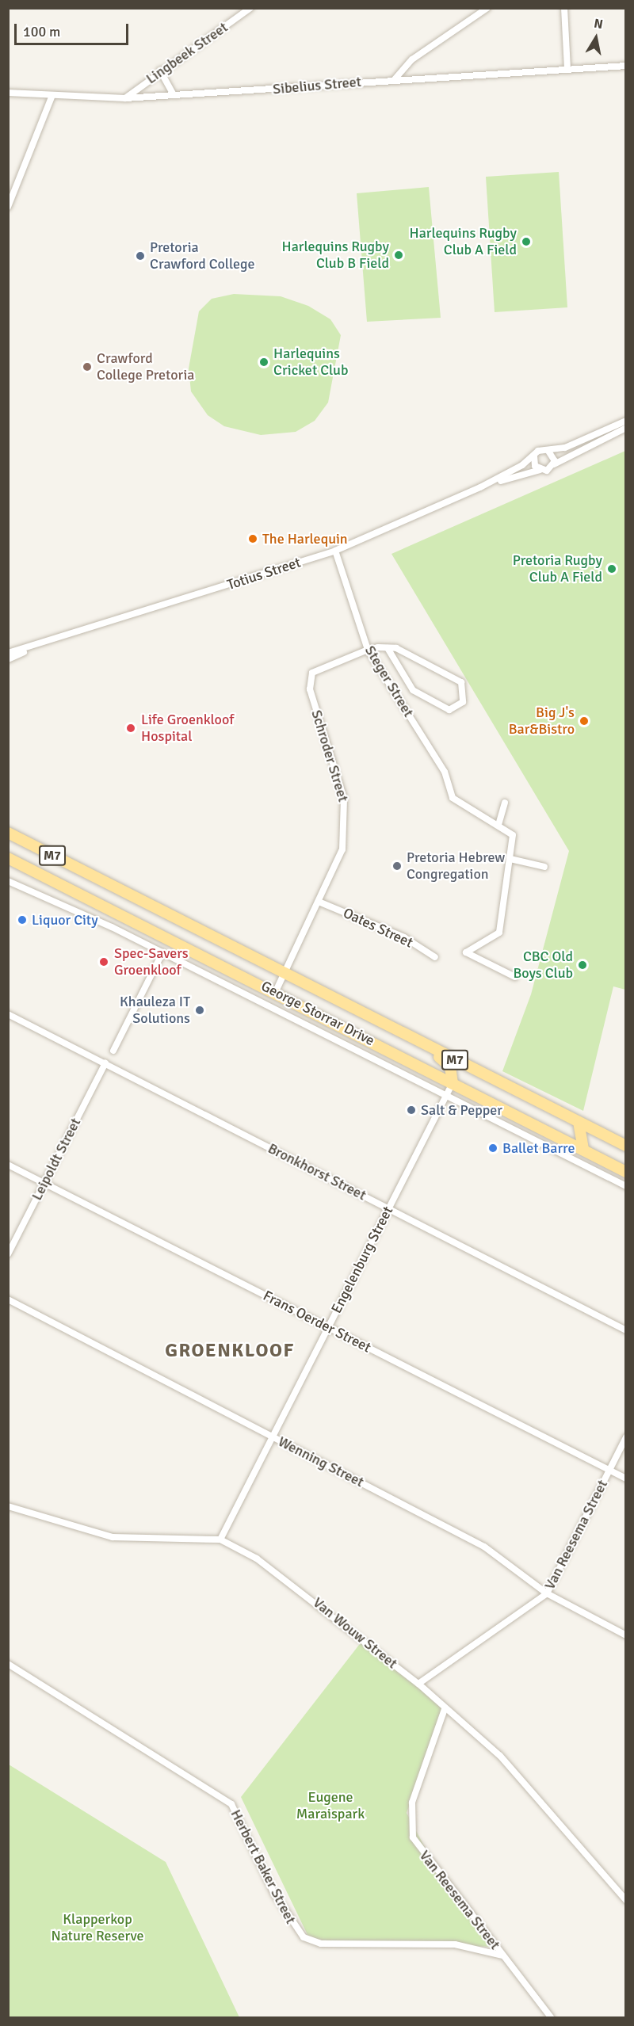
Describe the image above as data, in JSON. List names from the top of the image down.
{
  "streets": {
    "main road": ["M7", "George Storrar Drive"],
    "street": [
      "Lingbeek Street",
      "Sibelius Street",
      "Totius Street",
      "Steger Street",
      "Schroder Street",
      "Oates Street",
      "Leipoldt Street",
      "Bronkhorst Street",
      "Engelenburg Street",
      "Frans Oerder Street",
      "Wenning Street",
      "Van Reesema Street",
      "Van Wouw Street",
      "Herbert Baker Street"
    ]
  },
  "crossings": [
    ["Lingbeek Street", "Sibelius Street"],
    ["Totius Street", "Steger Street"],
    ["Steger Street", "Schroder Street"],
    ["Schroder Street", "Oates Street"],
    ["Schroder Street", "George Storrar Drive"],
    ["George Storrar Drive", "Engelenburg Street"],
    ["Leipoldt Street", "Bronkhorst Street"],
    ["Leipoldt Street", "Frans Oerder Street"],
    ["Bronkhorst Street", "Engelenburg Street"],
    ["Engelenburg Street", "Frans Oerder Street"],
    ["Engelenburg Street", "Wenning Street"],
    ["Engelenburg Street", "Van Wouw Street"],
    ["Frans Oerder Street", "Van Reesema Street"],
    ["Wenning Street", "Van Reesema Street"],
    ["Van Reesema Street", "Van Wouw Street"],
    ["Van Reesema Street", "Herbert Baker Street"]
  ],
  "districts": ["GROENKLOOF"],
  "parks": ["Eugene Maraispark", "Klapperkop Nature Reserve"],
  "places": [
    "Harlequins Rugby Club A Field",
    "Harlequins Rugby Club B Field",
    "Pretoria Crawford College",
    "Harlequins Cricket Club",
    "Crawford College Pretoria",
    "The Harlequin",
    "Pretoria Rugby Club A Field",
    "Big J's Bar&Bistro",
    "Life Groenkloof Hospital",
    "Pretoria Hebrew Congregation",
    "Liquor City",
    "Spec-Savers Groenkloof",
    "CBC Old Boys Club",
    "Khauleza IT Solutions",
    "Salt & Pepper",
    "Ballet Barre"
  ],
  "scale_bar": "100 m",
  "north": "top"
}
